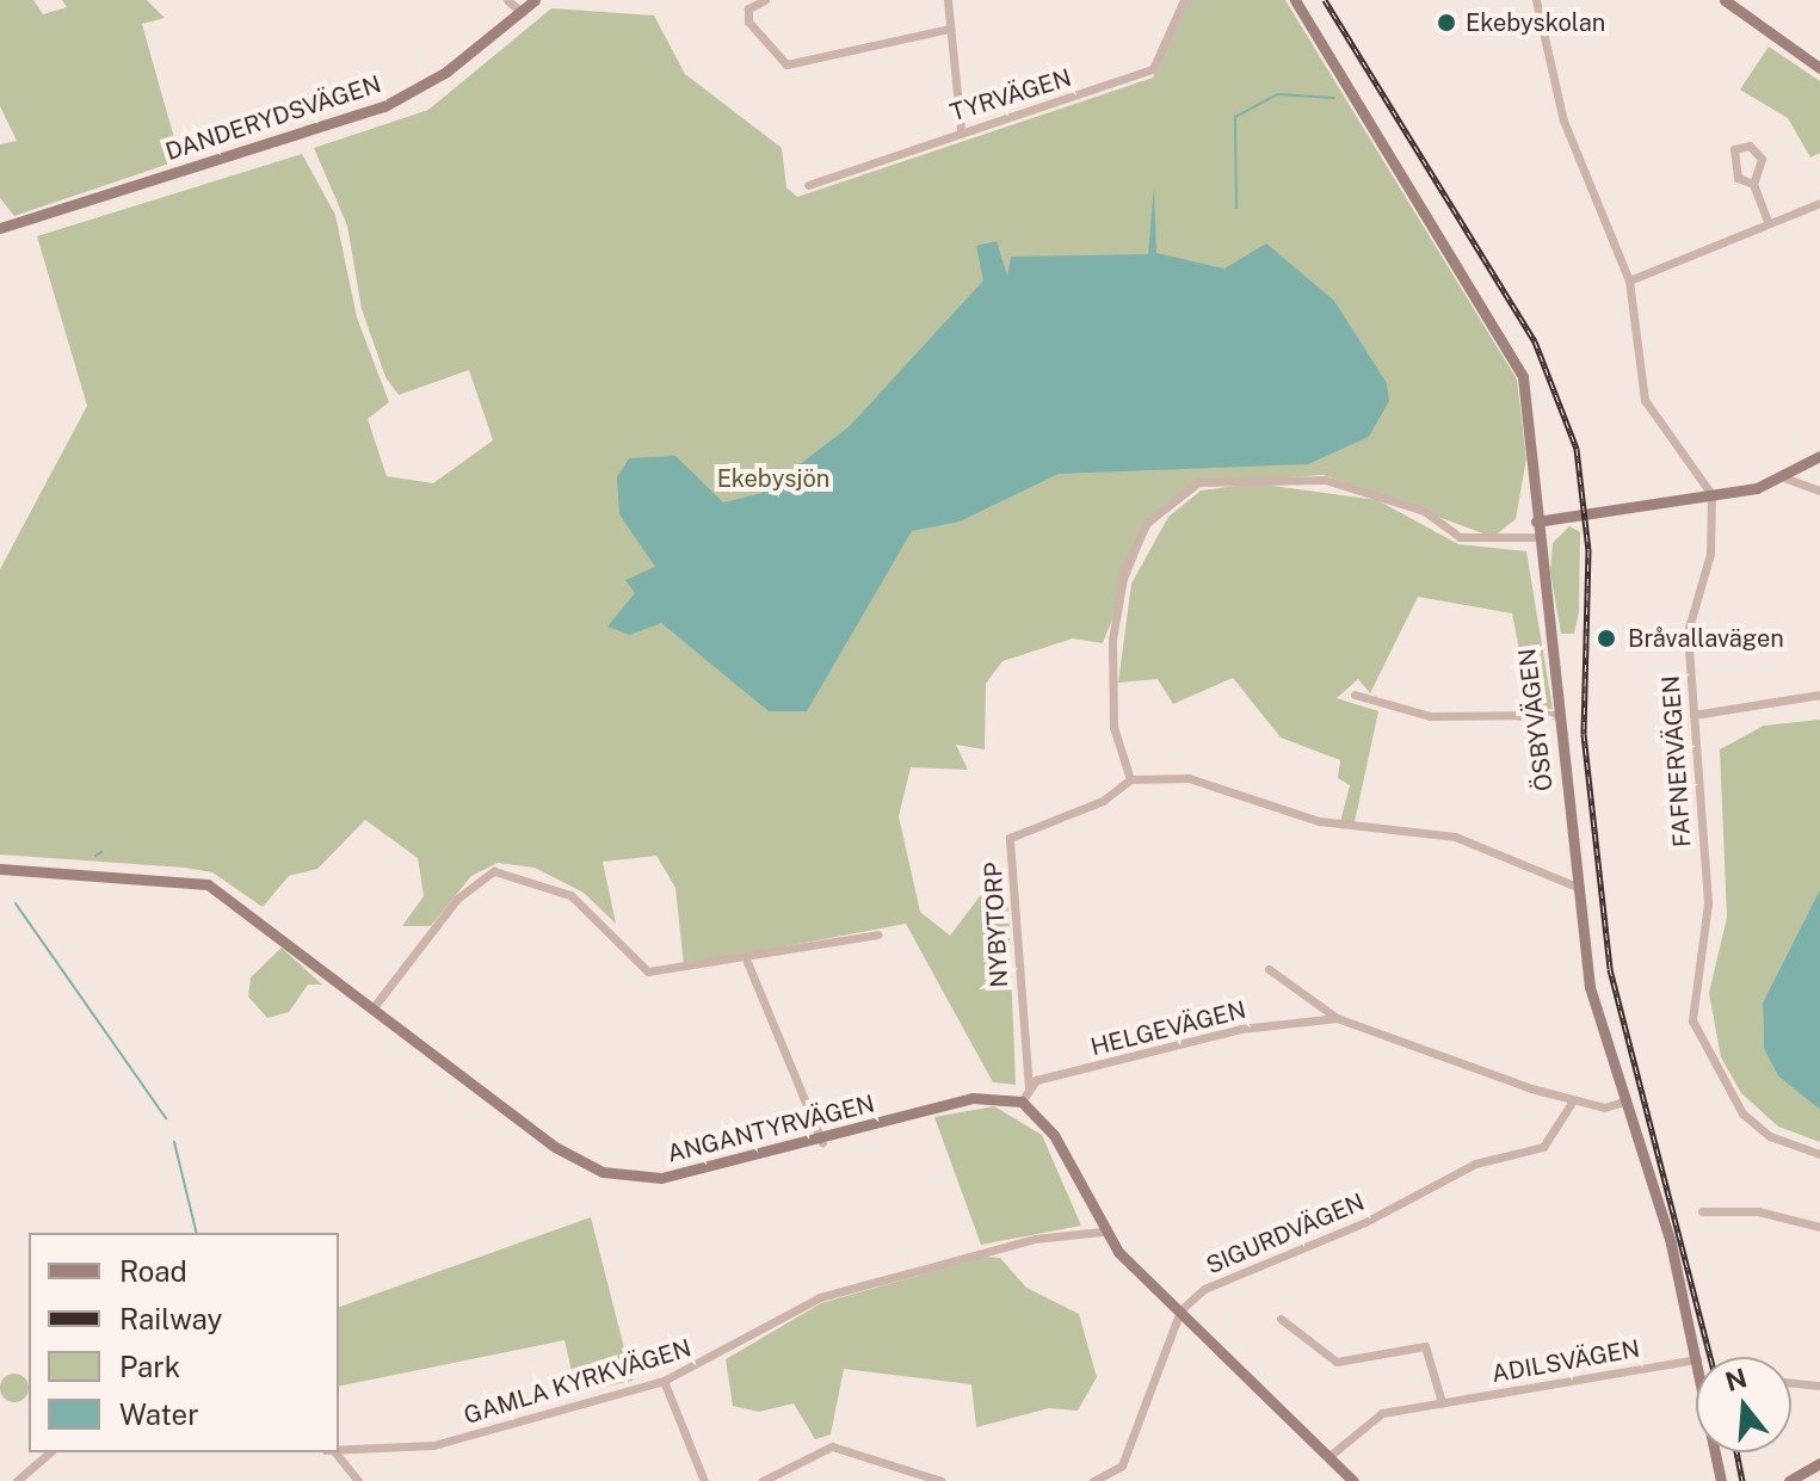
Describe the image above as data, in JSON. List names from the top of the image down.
{
  "streets": {
    "street": [
      "TYRVÄGEN",
      "DANDERYDSVÄGEN",
      "ÖSBYVÄGEN",
      "FAFNERVÄGEN",
      "NYBYTORP",
      "HELGEVÄGEN",
      "ANGANTYRVÄGEN",
      "SIGURDVÄGEN",
      "ADILSVÄGEN",
      "GAMLA KYRKVÄGEN"
    ]
  },
  "crossings": [
    ["ÖSBYVÄGEN", "HELGEVÄGEN"],
    ["NYBYTORP", "HELGEVÄGEN"],
    ["HELGEVÄGEN", "SIGURDVÄGEN"]
  ],
  "parks": ["Ekebysjön"],
  "places": ["Ekebyskolan", "Bråvallavägen"],
  "legend": [
    "Road",
    "Railway",
    "Park",
    "Water"
  ],
  "north": "top"
}
